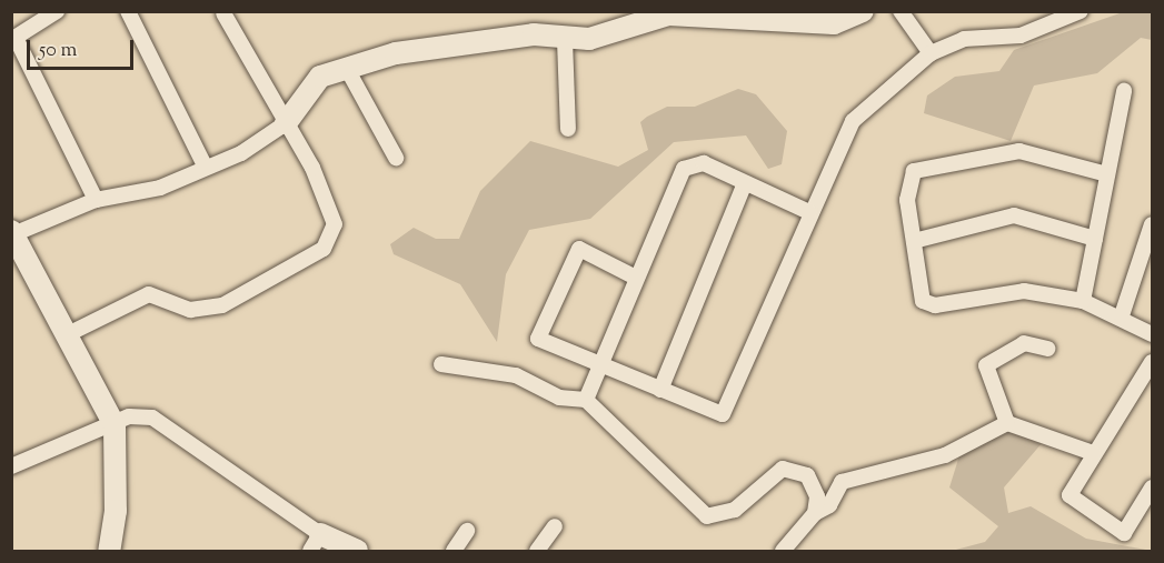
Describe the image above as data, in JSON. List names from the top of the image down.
{
  "scale_bar": "50 m"
}
